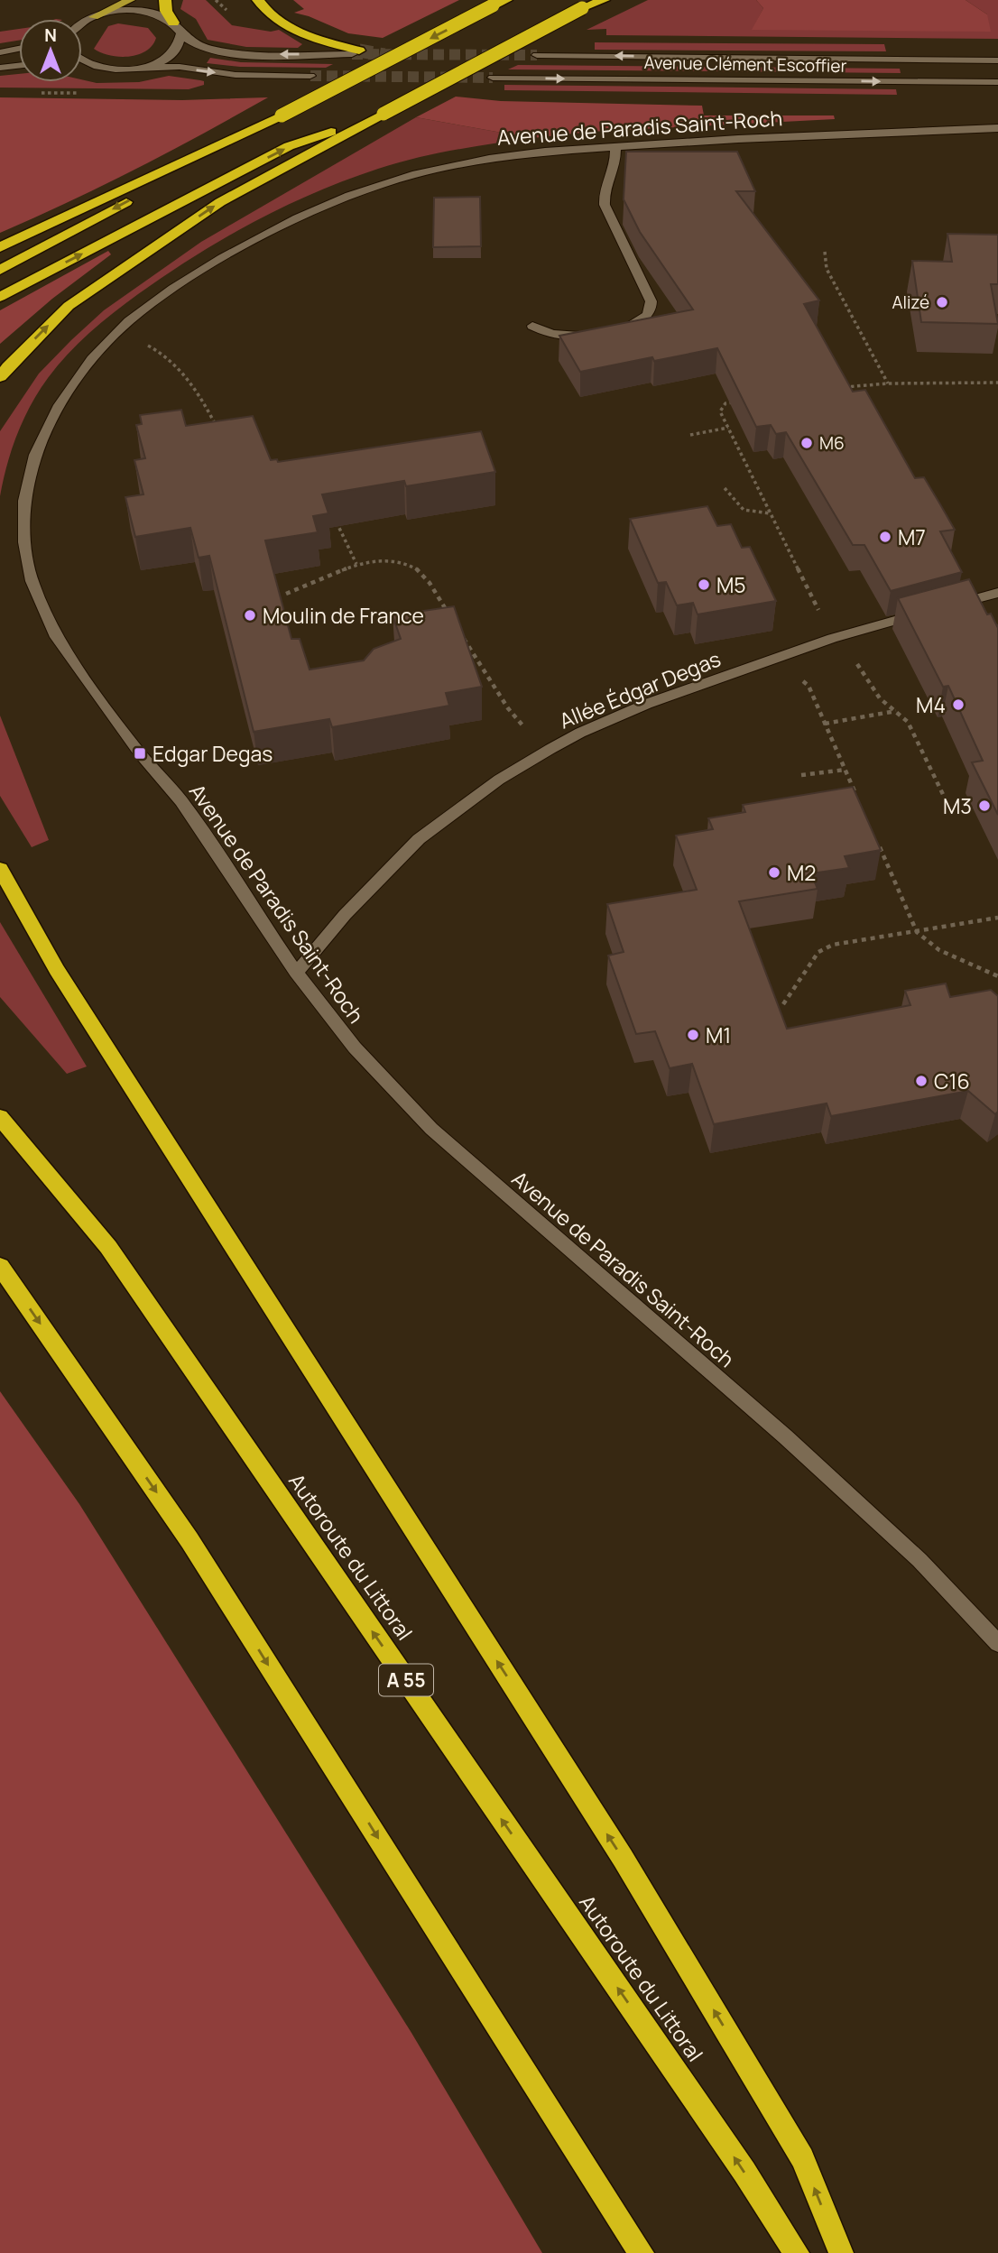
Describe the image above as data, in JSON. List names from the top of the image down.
{
  "streets": {
    "highway": ["Autoroute du Littoral", "A 55"],
    "street": ["Avenue Clément Escoffier", "Avenue de Paradis Saint-Roch", "Allée Édgar Degas"]
  },
  "crossings": [
    ["Avenue de Paradis Saint-Roch", "Allée Édgar Degas"]
  ],
  "places": {
    "other": [
      "Alizé",
      "M6",
      "M7",
      "M5",
      "Moulin de France",
      "M4",
      "M3",
      "M2",
      "M1",
      "C16"
    ],
    "transit": ["Edgar Degas"]
  },
  "north": "top"
}
